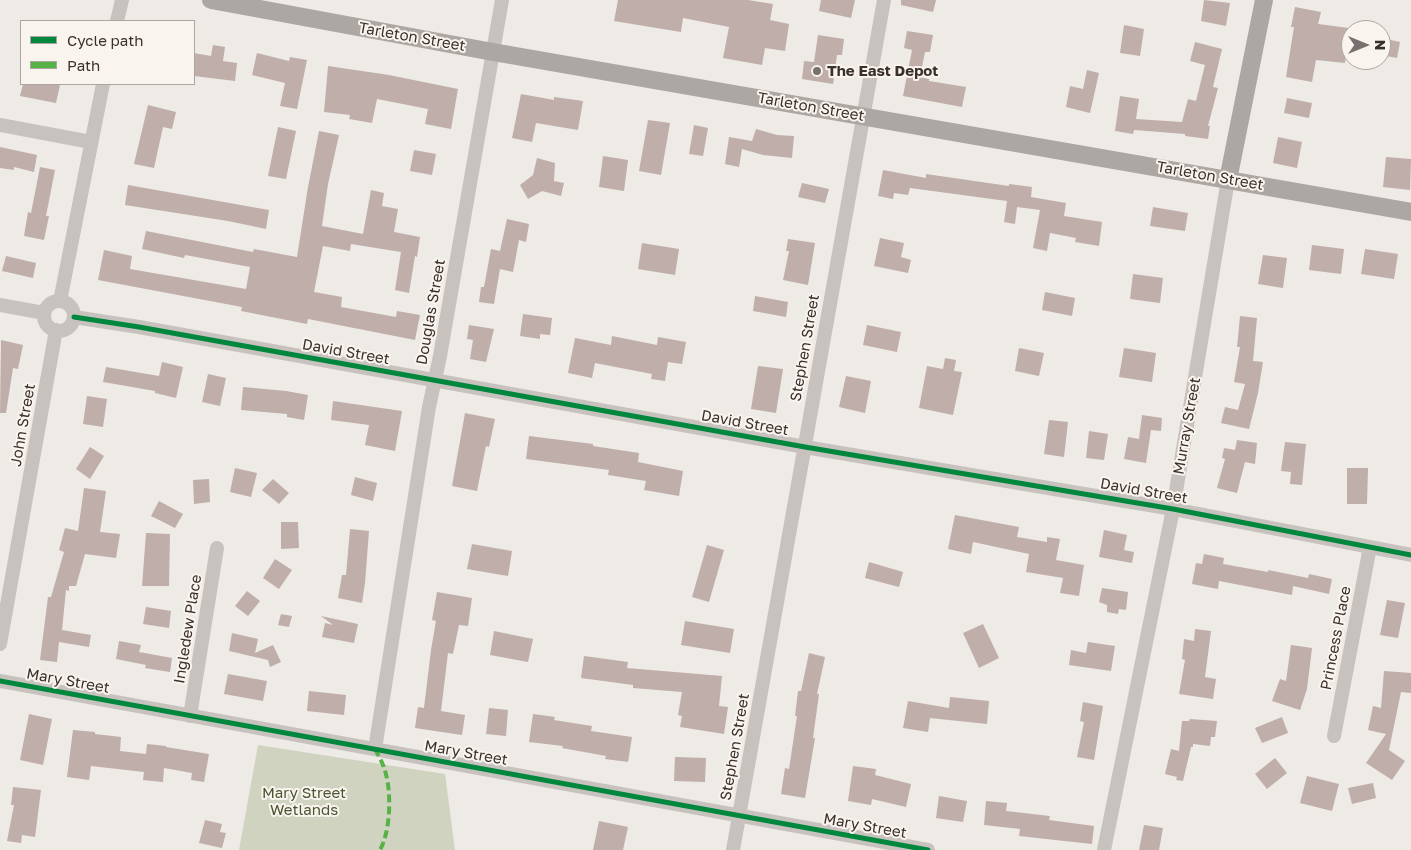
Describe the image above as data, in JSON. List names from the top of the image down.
{
  "streets": {
    "main road": ["Tarleton Street", "Murray Street"],
    "street": [
      "Douglas Street",
      "Stephen Street",
      "David Street",
      "John Street",
      "Ingledew Place",
      "Princess Place",
      "Mary Street"
    ]
  },
  "crossings": [
    ["Tarleton Street", "Douglas Street"],
    ["Tarleton Street", "Stephen Street"],
    ["Tarleton Street", "Murray Street"],
    ["Douglas Street", "David Street"],
    ["Douglas Street", "Mary Street"],
    ["Stephen Street", "David Street"],
    ["Stephen Street", "Mary Street"],
    ["David Street", "John Street"],
    ["David Street", "Murray Street"],
    ["David Street", "Princess Place"],
    ["Ingledew Place", "Mary Street"]
  ],
  "parks": ["Mary Street Wetlands"],
  "places": ["The East Depot"],
  "legend": ["Cycle path", "Path"],
  "north": "right"
}
